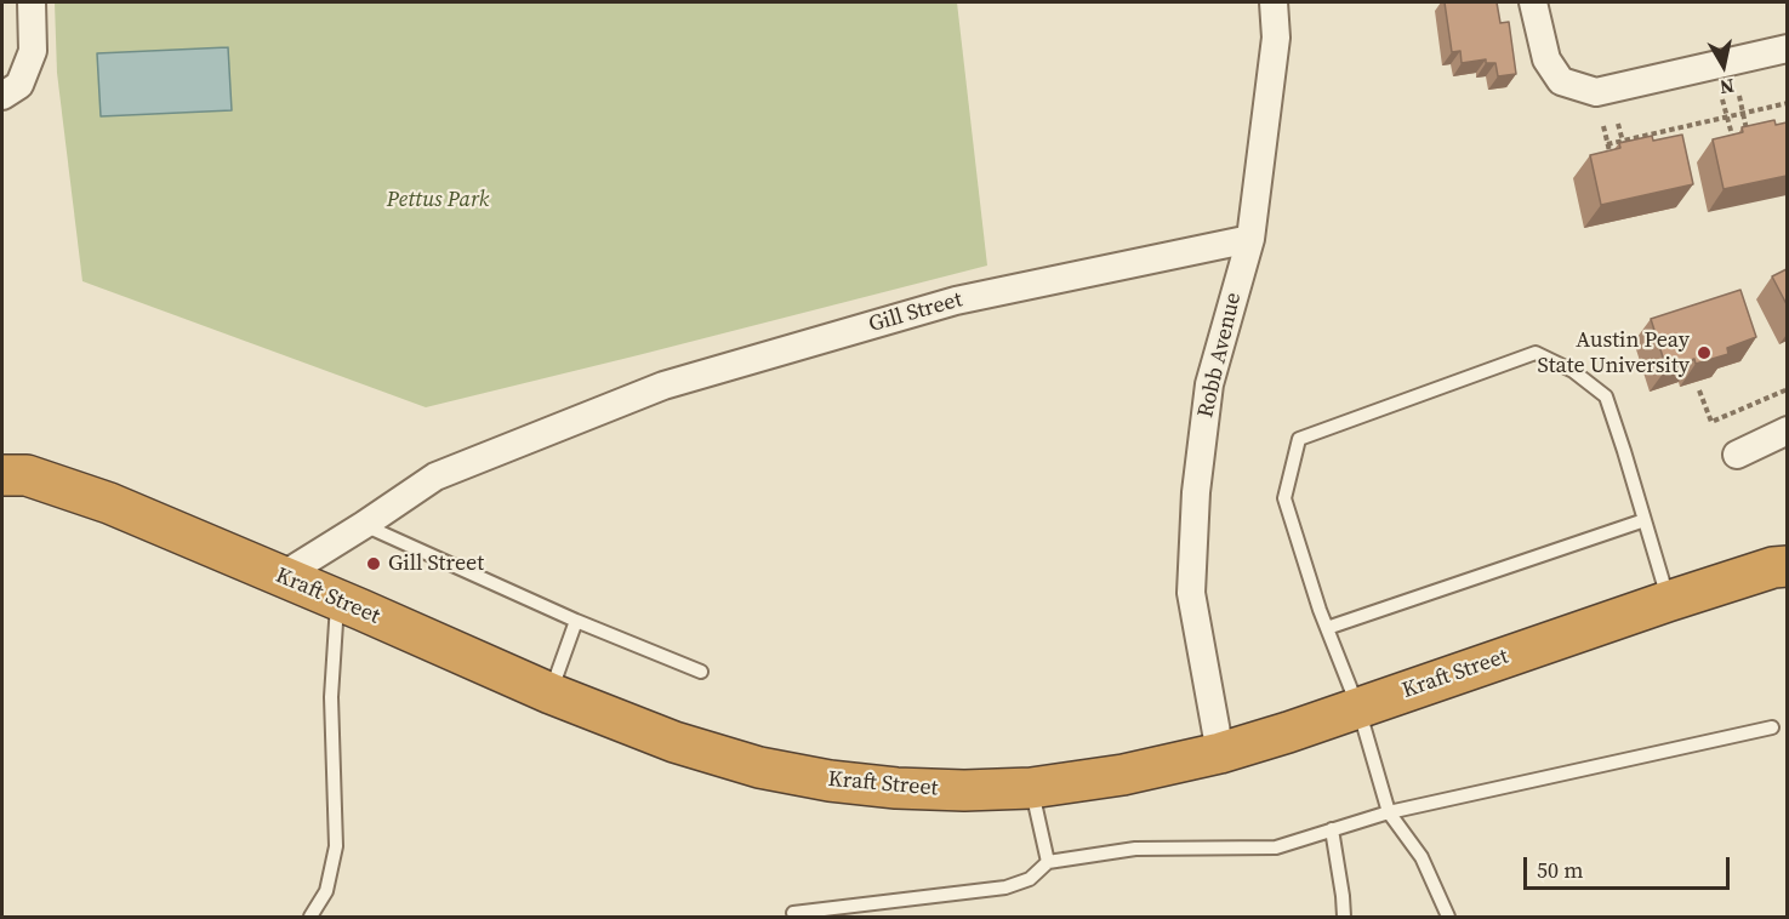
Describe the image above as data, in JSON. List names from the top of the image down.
{
  "streets": {
    "highway": ["Kraft Street"],
    "street": ["Gill Street", "Robb Avenue"]
  },
  "crossings": [
    ["Gill Street", "Robb Avenue"],
    ["Gill Street", "Kraft Street"],
    ["Robb Avenue", "Kraft Street"]
  ],
  "parks": ["Pettus Park"],
  "places": ["Austin Peay State University", "Gill Street"],
  "scale_bar": "50 m",
  "north": "bottom"
}
